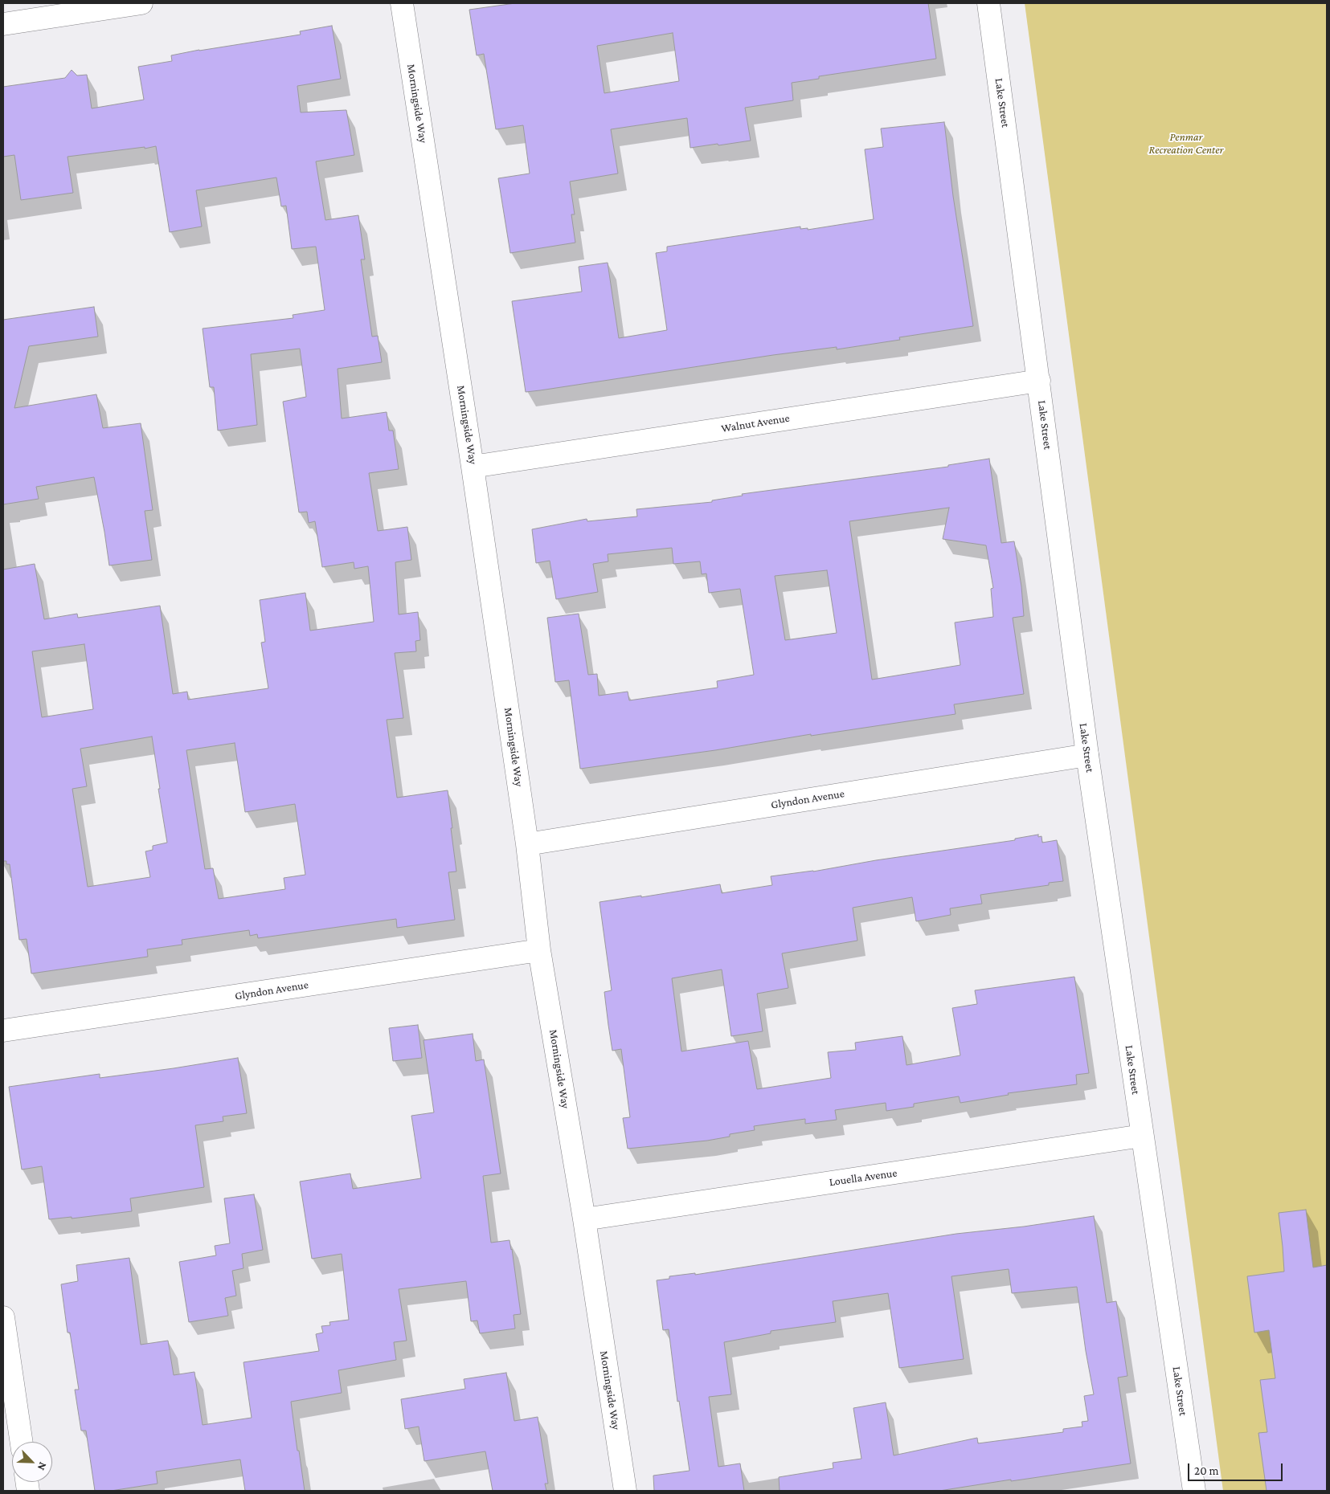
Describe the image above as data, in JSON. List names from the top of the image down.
{
  "streets": {
    "street": [
      "Lake Street",
      "Morningside Way",
      "Walnut Avenue",
      "Glyndon Avenue",
      "Louella Avenue"
    ]
  },
  "crossings": [
    ["Lake Street", "Walnut Avenue"],
    ["Lake Street", "Glyndon Avenue"],
    ["Lake Street", "Louella Avenue"],
    ["Morningside Way", "Walnut Avenue"],
    ["Morningside Way", "Glyndon Avenue"],
    ["Morningside Way", "Louella Avenue"]
  ],
  "parks": ["Penmar Recreation Center"],
  "scale_bar": "20 m",
  "north": "bottom right"
}
